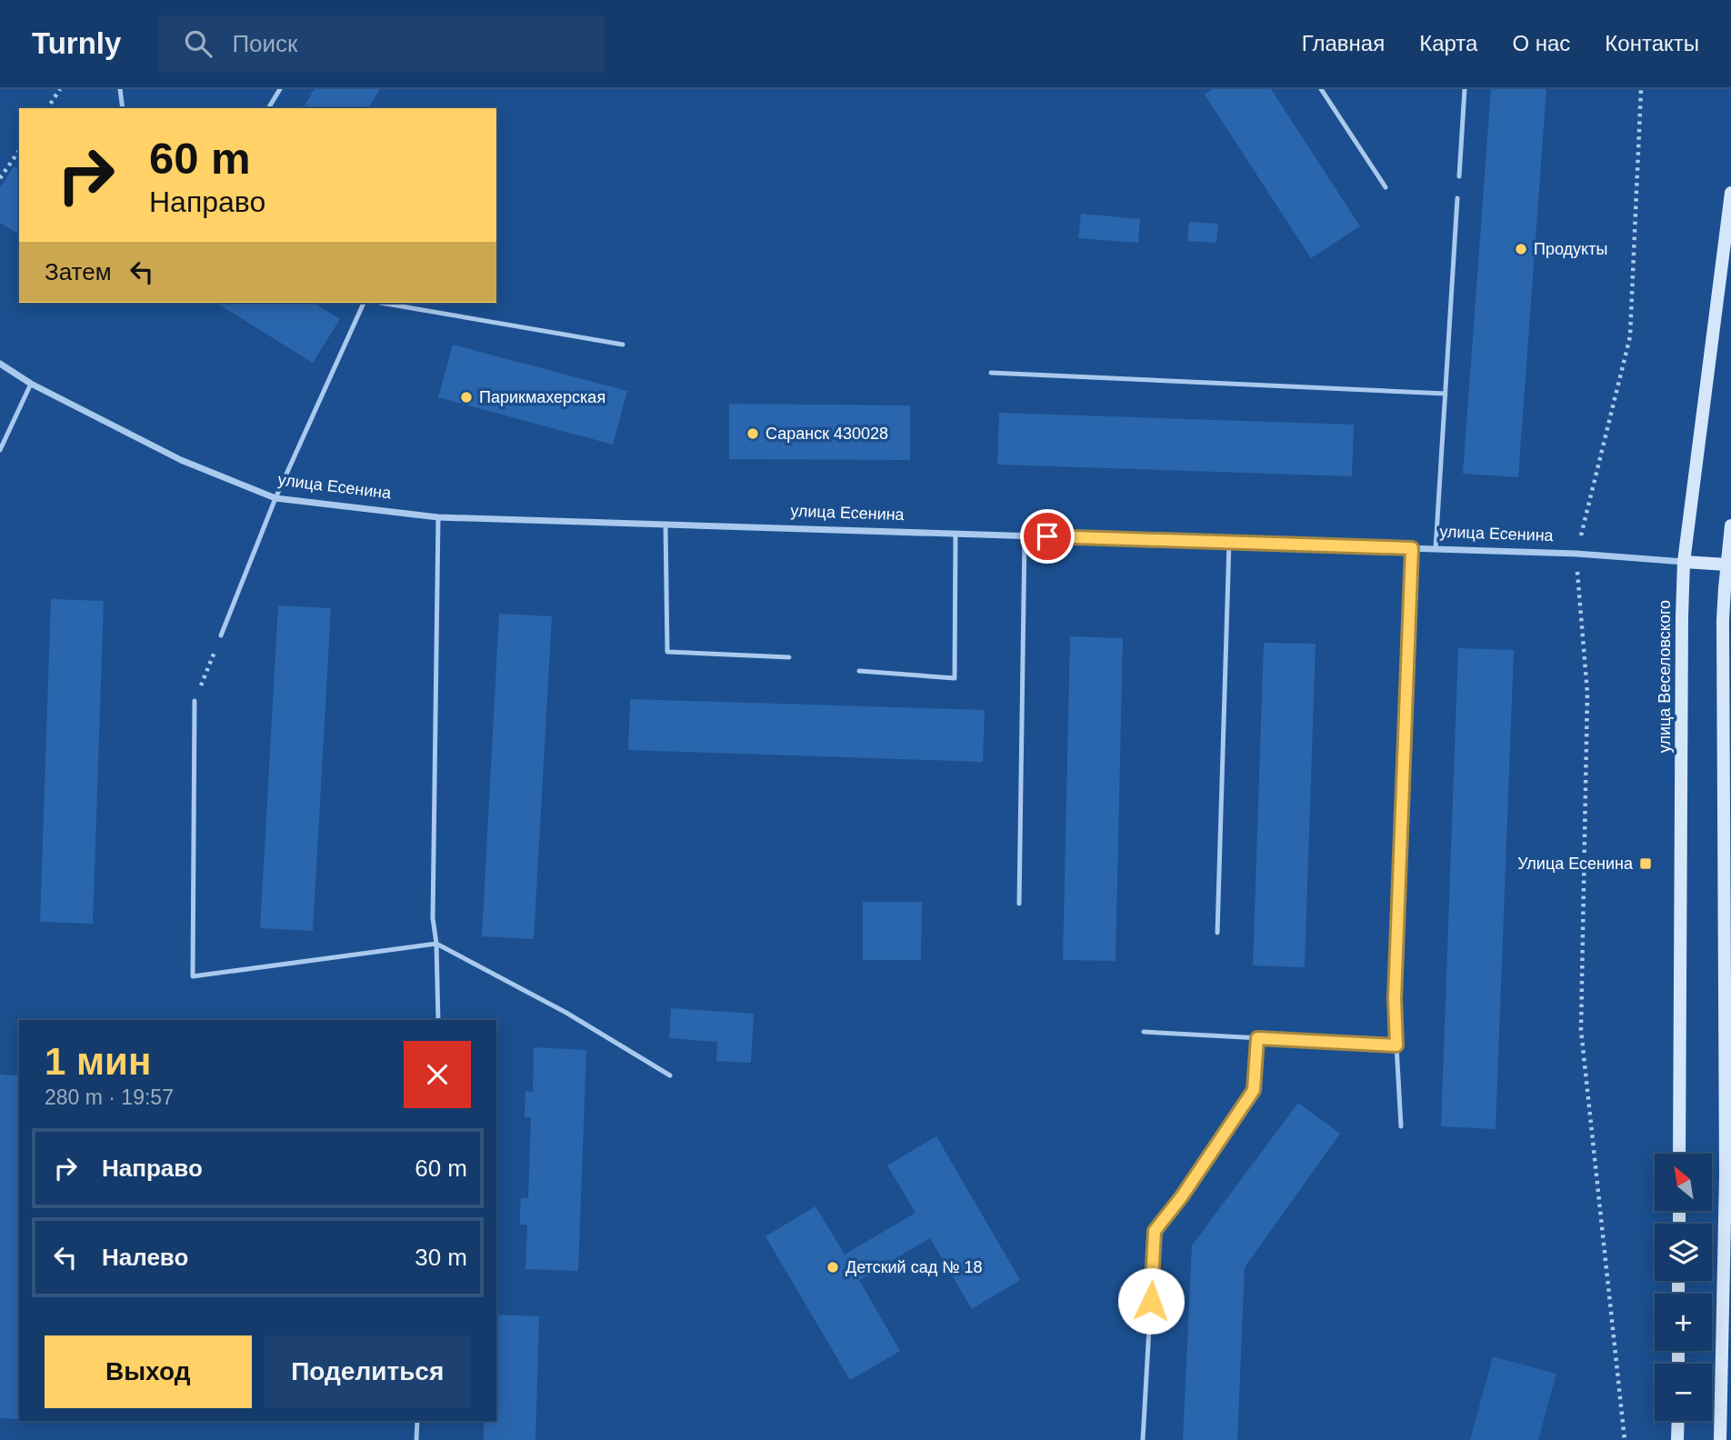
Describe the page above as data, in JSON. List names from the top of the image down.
{
  "streets": {
    "main road": ["улица Есенина", "улица Веселовского"]
  },
  "crossings": [
    ["улица Есенина", "улица Веселовского"]
  ],
  "places": {
    "other": [
      "Продукты",
      "Парикмахерская",
      "Саранск 430028",
      "Детский сад № 18"
    ],
    "transit": ["Улица Есенина"]
  },
  "north": "top left",
  "page": {
    "header": "Turnly",
    "search": "Поиск",
    "nav": [
      "Главная",
      "Карта",
      "О нас",
      "Контакты"
    ],
    "turn": ["60 m", "Направо"],
    "then": "Затем",
    "heading": ["1 мин", "280 m · 19:57"],
    "list": [
      {
        "name": "Направо",
        "value": "60 m"
      },
      {
        "name": "Налево",
        "value": "30 m"
      }
    ],
    "map_buttons": ["+", "−"],
    "buttons": ["Выход", "Поделиться"]
  }
}
